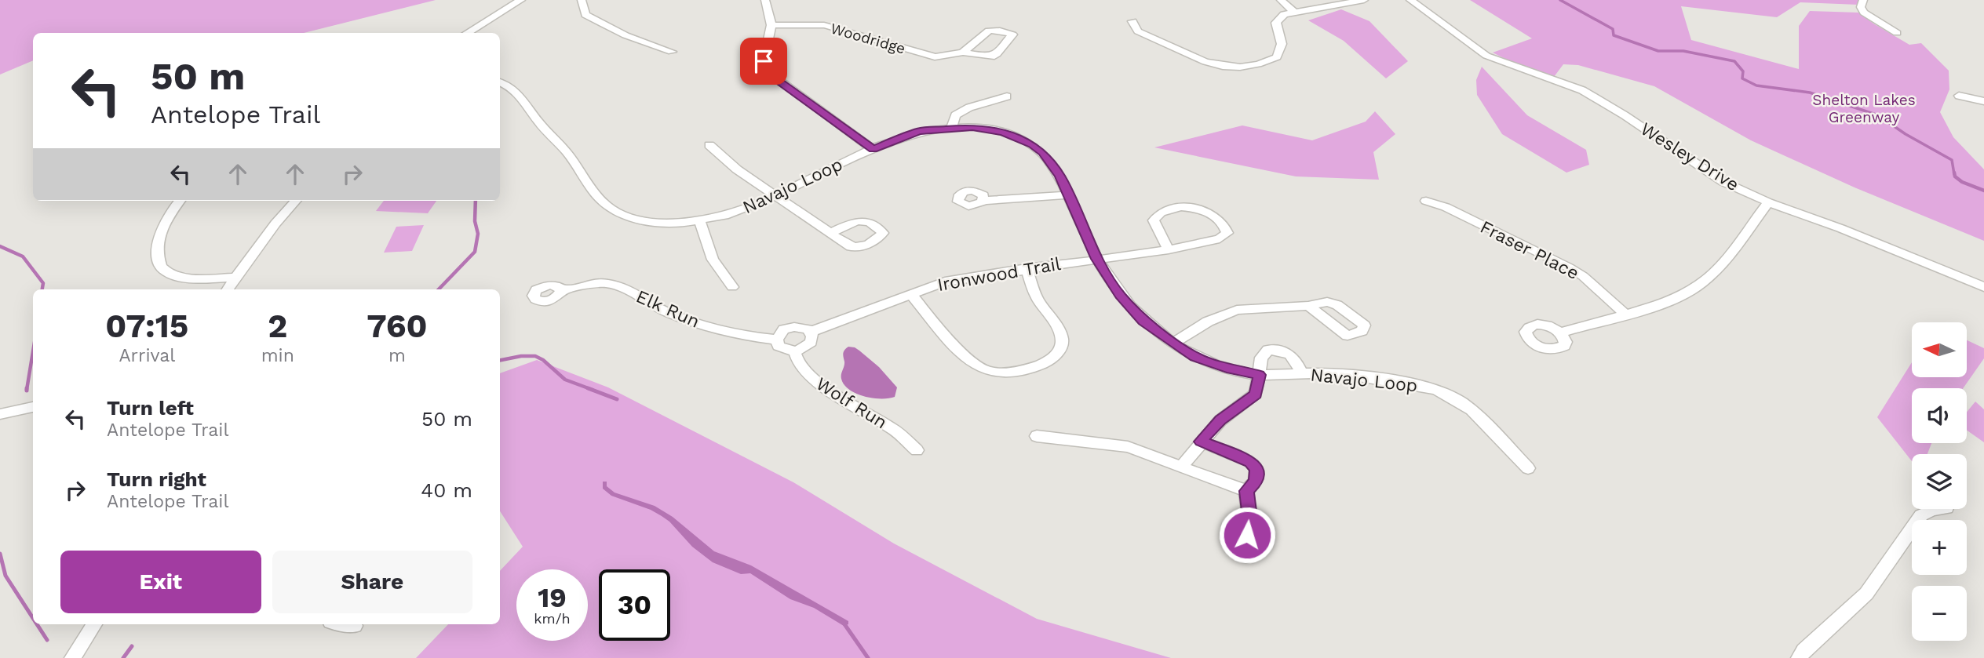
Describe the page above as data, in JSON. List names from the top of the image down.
{
  "streets": {
    "street": [
      "Woodridge",
      "Wesley Drive",
      "Navajo Loop",
      "Fraser Place",
      "Ironwood Trail",
      "Elk Run",
      "Wolf Run"
    ]
  },
  "crossings": [
    ["Navajo Loop", "Ironwood Trail"],
    ["Ironwood Trail", "Elk Run"],
    ["Ironwood Trail", "Wolf Run"],
    ["Elk Run", "Wolf Run"]
  ],
  "parks": ["Shelton Lakes Greenway"],
  "north": "left",
  "page": {
    "turn": ["50 m", "Antelope Trail"],
    "eta": [
      "07:15",
      "Arrival",
      "2",
      "min",
      "760",
      "m"
    ],
    "map_buttons": ["+", "−"],
    "list": [
      {
        "name": "Turn left",
        "note": "Antelope Trail",
        "value": "50 m"
      },
      {
        "name": "Turn right",
        "note": "Antelope Trail",
        "value": "40 m"
      }
    ],
    "buttons": ["Exit", "Share"],
    "speed": "19 km/h",
    "limit": "30"
  }
}
